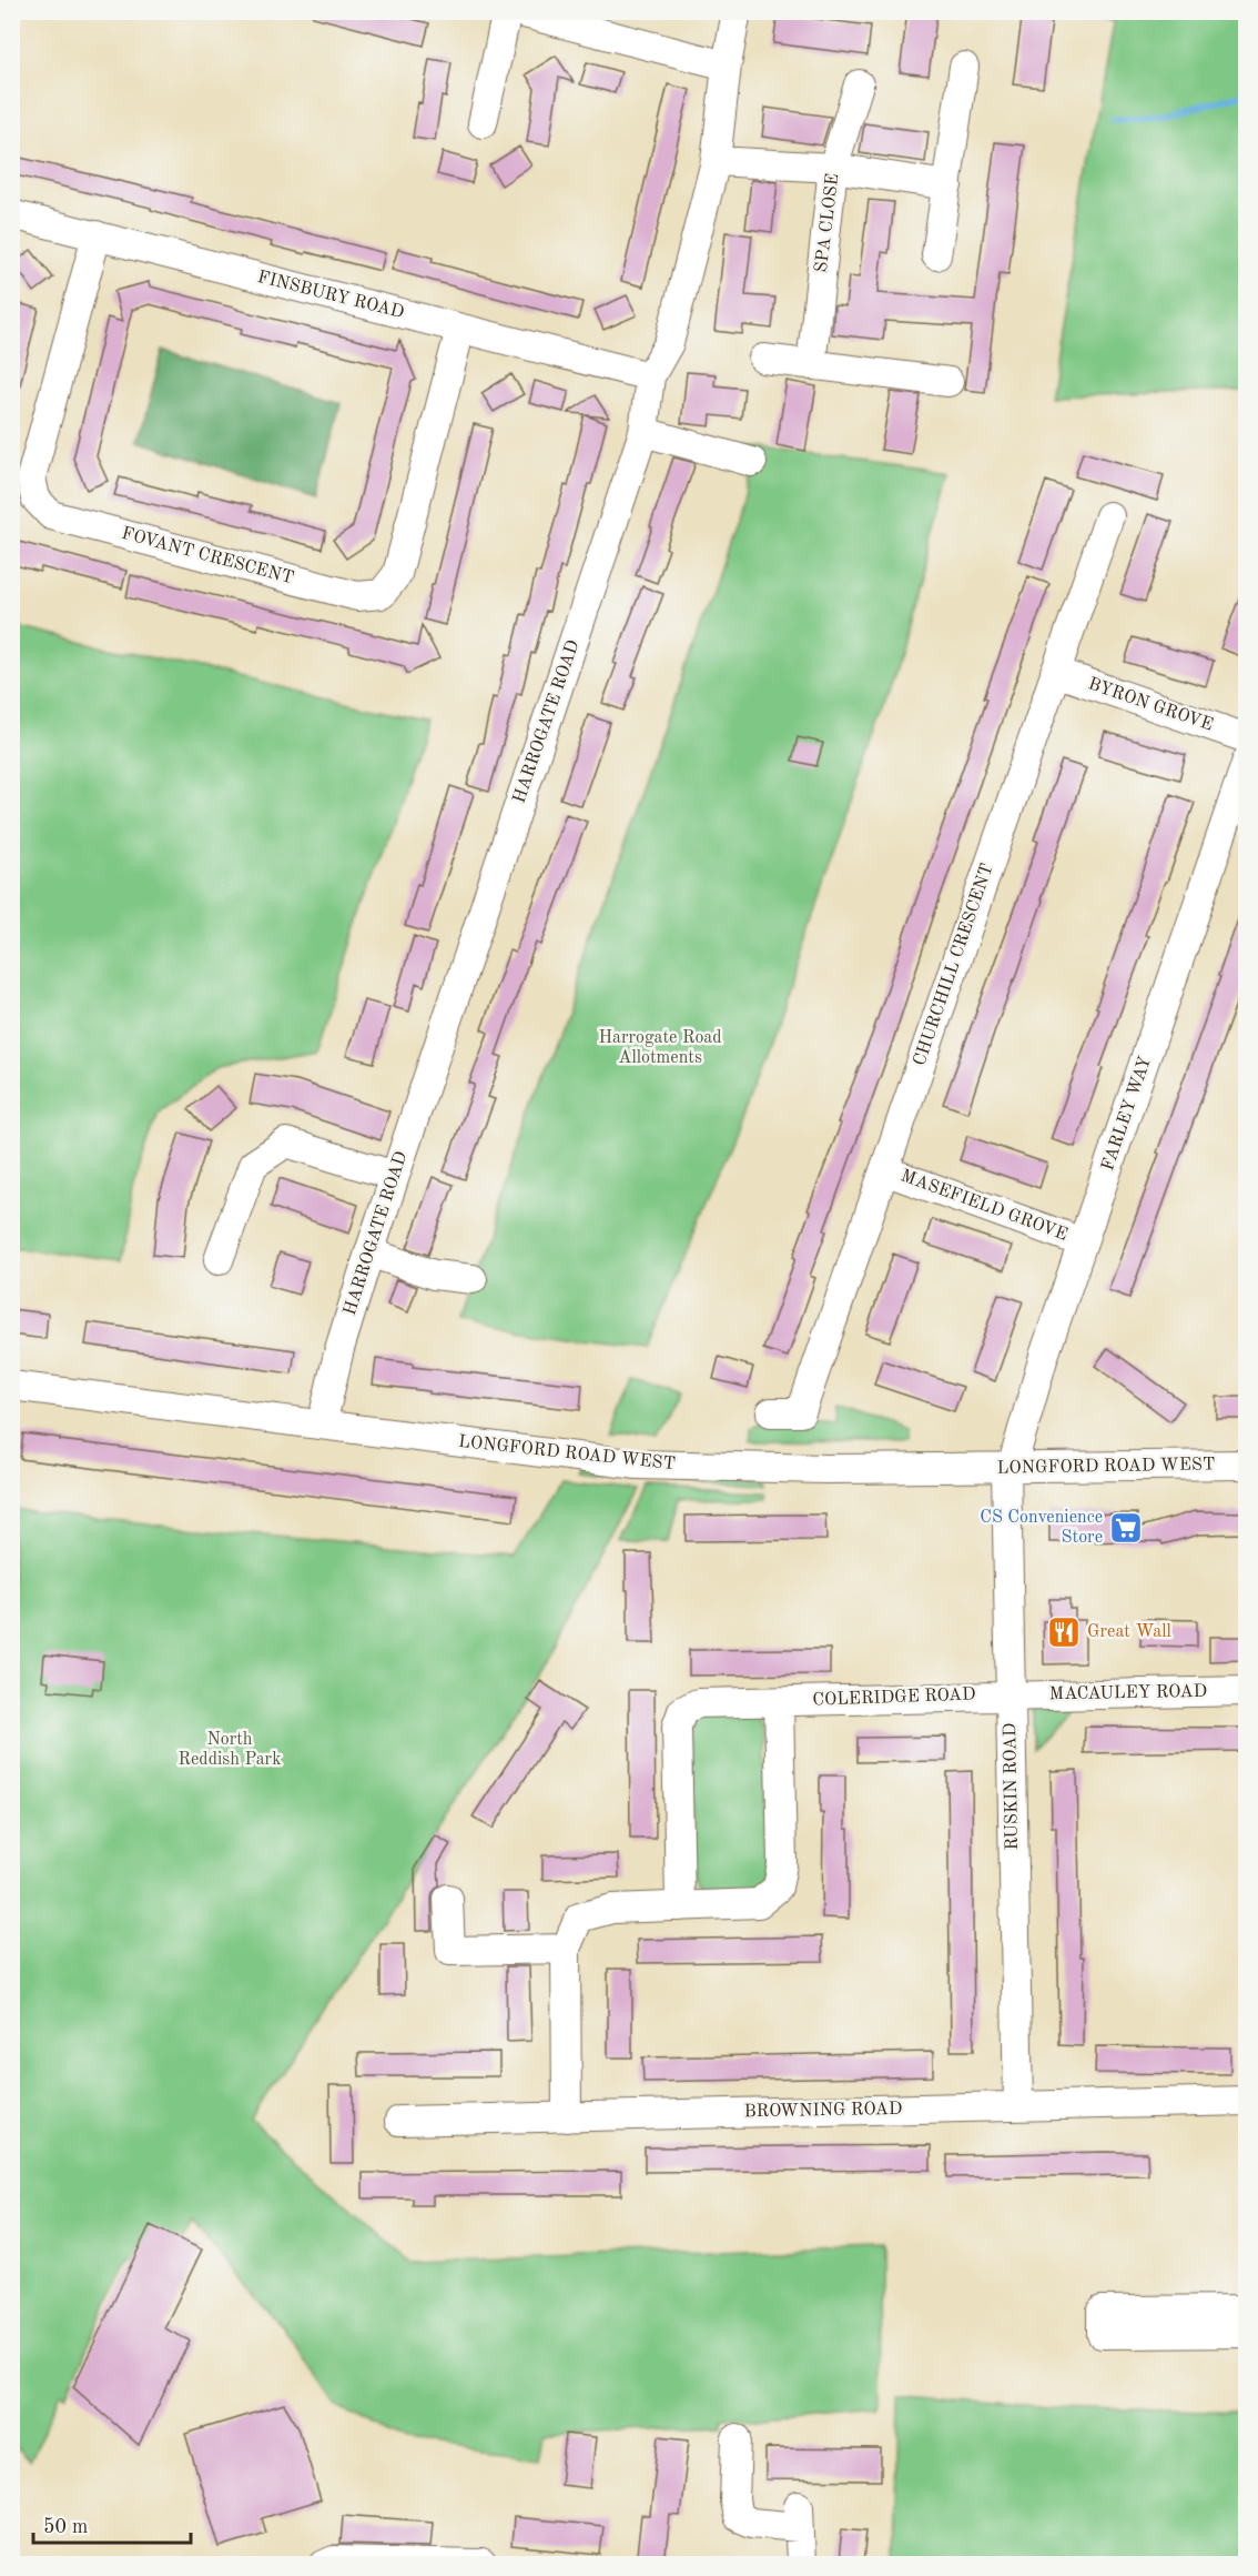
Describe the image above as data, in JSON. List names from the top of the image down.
{
  "streets": {
    "street": [
      "SPA CLOSE",
      "FINSBURY ROAD",
      "FOVANT CRESCENT",
      "BYRON GROVE",
      "HARROGATE ROAD",
      "CHURCHILL CRESCENT",
      "FARLEY WAY",
      "MASEFIELD GROVE",
      "LONGFORD ROAD WEST",
      "MACAULEY ROAD",
      "COLERIDGE ROAD",
      "RUSKIN ROAD",
      "BROWNING ROAD"
    ]
  },
  "crossings": [
    ["FINSBURY ROAD", "FOVANT CRESCENT"],
    ["FINSBURY ROAD", "HARROGATE ROAD"],
    ["BYRON GROVE", "CHURCHILL CRESCENT"],
    ["HARROGATE ROAD", "LONGFORD ROAD WEST"],
    ["CHURCHILL CRESCENT", "MASEFIELD GROVE"],
    ["FARLEY WAY", "MASEFIELD GROVE"],
    ["FARLEY WAY", "LONGFORD ROAD WEST"],
    ["FARLEY WAY", "RUSKIN ROAD"],
    ["LONGFORD ROAD WEST", "RUSKIN ROAD"],
    ["MACAULEY ROAD", "COLERIDGE ROAD"],
    ["MACAULEY ROAD", "RUSKIN ROAD"],
    ["COLERIDGE ROAD", "RUSKIN ROAD"],
    ["RUSKIN ROAD", "BROWNING ROAD"]
  ],
  "parks": ["Harrogate Road Allotments", "North Reddish Park"],
  "places": {
    "supermarket": ["CS Convenience Store"],
    "restaurant": ["Great Wall"]
  },
  "scale_bar": "50 m"
}
